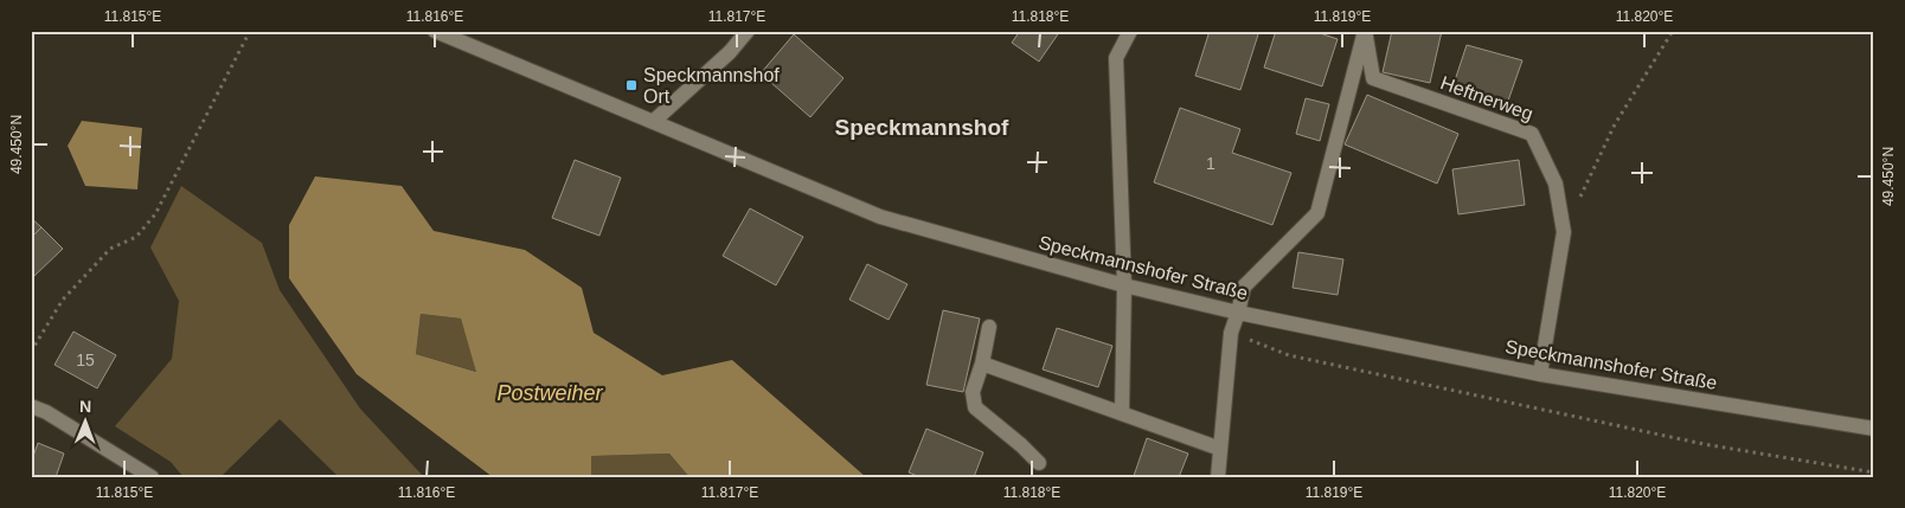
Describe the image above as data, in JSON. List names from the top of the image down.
{
  "streets": {
    "street": ["Heftnerweg", "Speckmannshofer Straße"]
  },
  "crossings": [
    ["Heftnerweg", "Speckmannshofer Straße"]
  ],
  "districts": ["Speckmannshof"],
  "water": ["Postweiher"],
  "places": {
    "transit": ["Speckmannshof Ort"]
  },
  "house_numbers": ["1", "15"],
  "north": "top",
  "coordinates": [
    "11.815°E",
    "11.816°E",
    "11.817°E",
    "11.818°E",
    "11.819°E",
    "11.820°E",
    "49.450°N"
  ]
}
